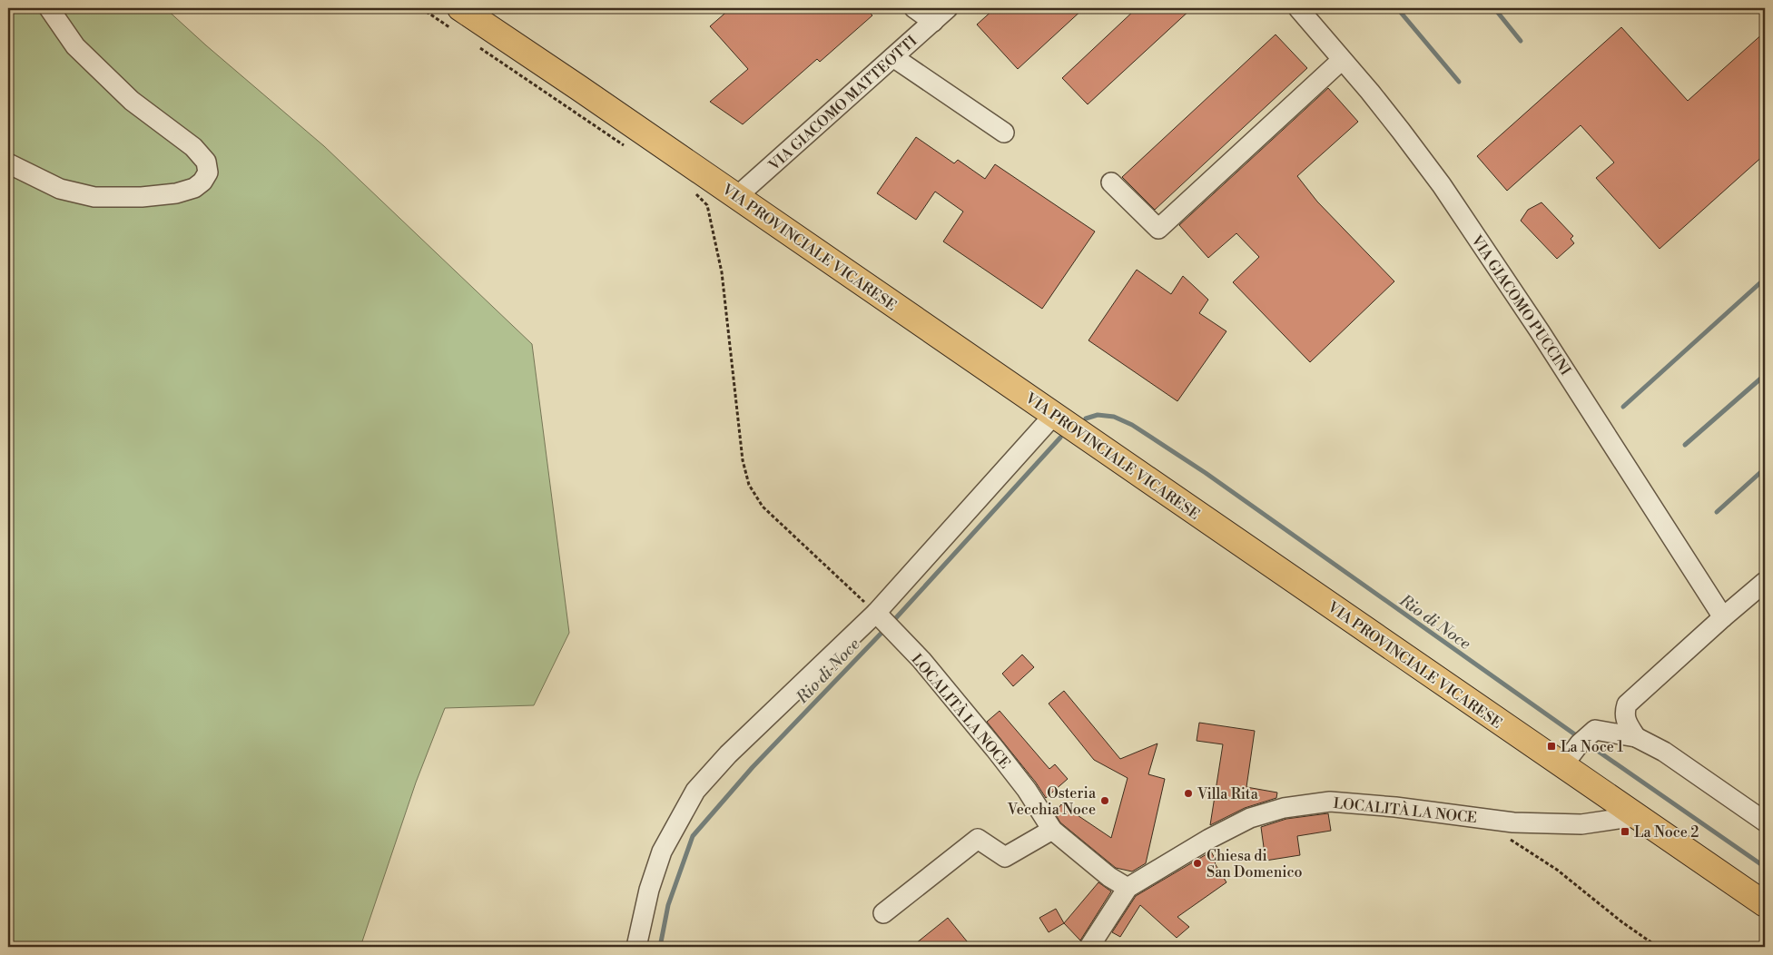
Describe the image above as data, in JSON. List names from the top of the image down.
{
  "streets": {
    "main road": ["VIA PROVINCIALE VICARESE"],
    "street": ["VIA GIACOMO MATTEOTTI", "VIA GIACOMO PUCCINI", "LOCALITÀ LA NOCE"]
  },
  "crossings": [
    ["VIA GIACOMO MATTEOTTI", "VIA PROVINCIALE VICARESE"],
    ["VIA PROVINCIALE VICARESE", "LOCALITÀ LA NOCE"]
  ],
  "water": ["Rio di Noce"],
  "places": {
    "transit": ["La Noce 1", "La Noce 2"],
    "other": ["Villa Rita", "Osteria Vecchia Noce", "Chiesa di San Domenico"]
  }
}
